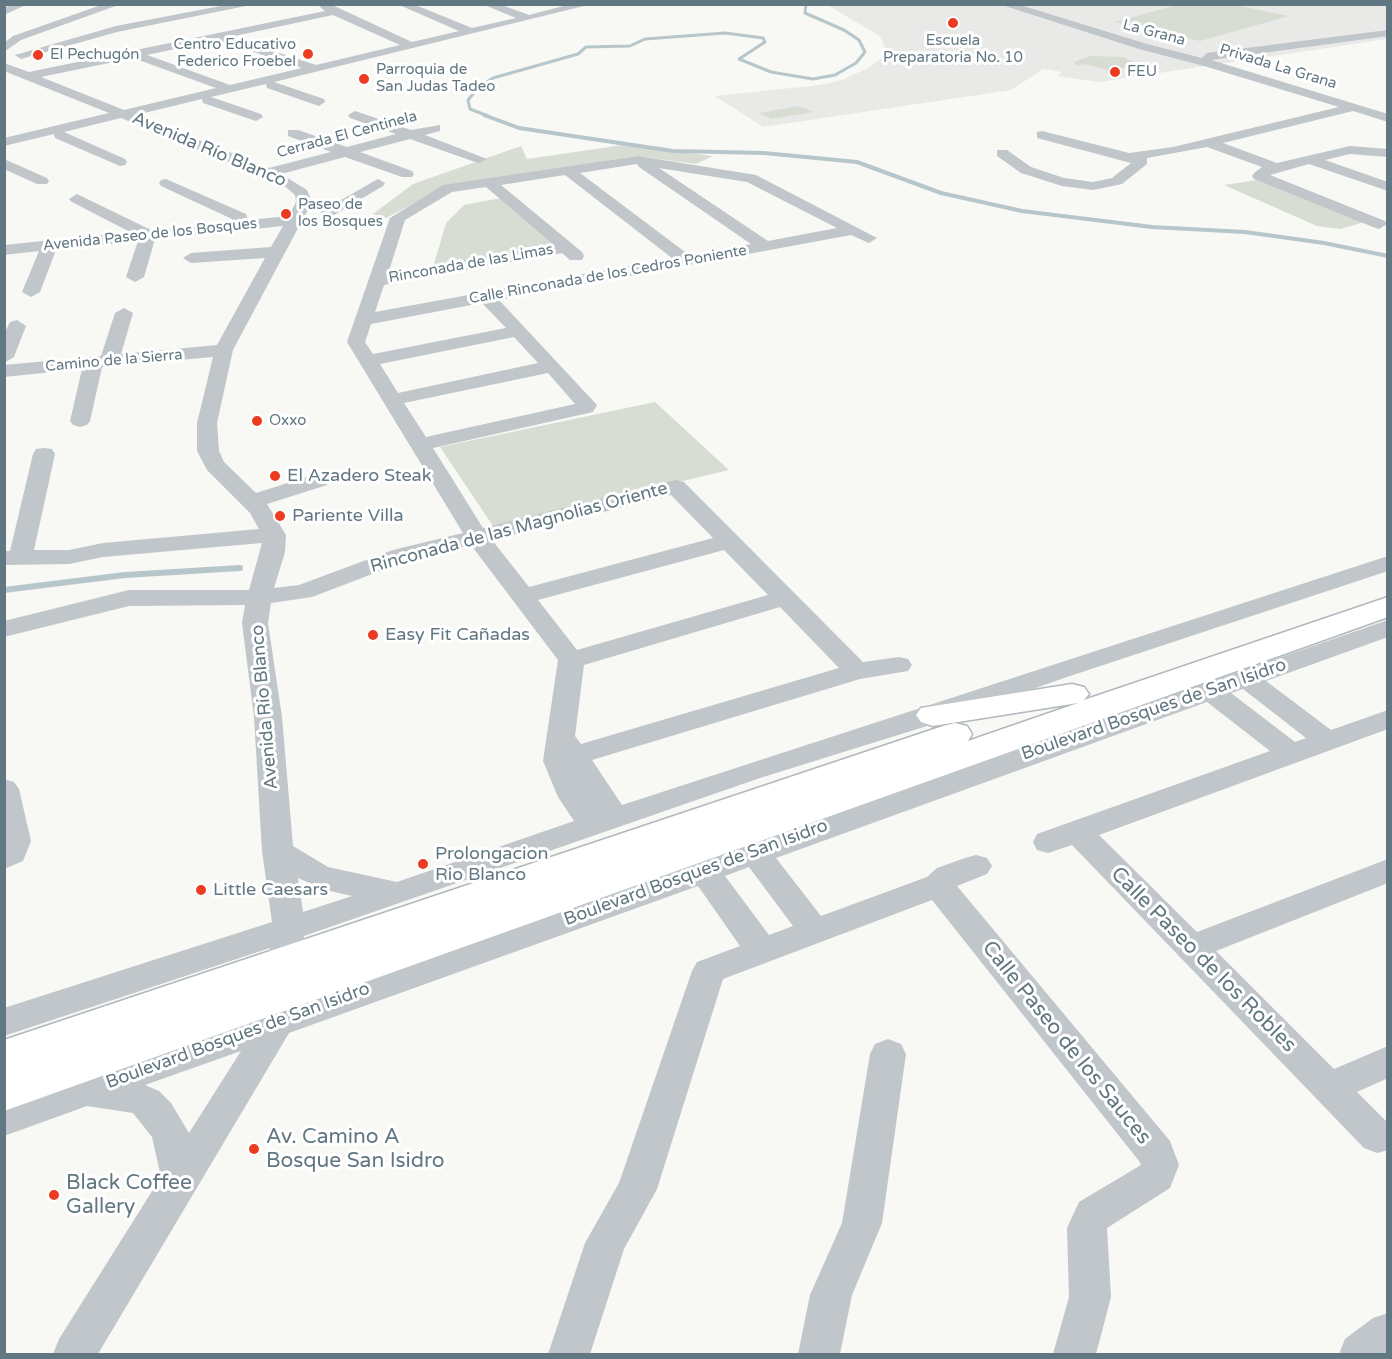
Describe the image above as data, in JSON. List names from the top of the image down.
{
  "streets": {
    "main road": ["Boulevard Bosques de San Isidro"],
    "street": [
      "La Grana",
      "Privada La Grana",
      "Cerrada El Centinela",
      "Avenida Río Blanco",
      "Avenida Paseo de los Bosques",
      "Rinconada de las Limas",
      "Calle Rinconada de los Cedros Poniente",
      "Camino de la Sierra",
      "Rinconada de las Magnolias Oriente",
      "Calle Paseo de los Robles",
      "Calle Paseo de los Sauces"
    ]
  },
  "crossings": [
    ["La Grana", "Privada La Grana"],
    ["Cerrada El Centinela", "Avenida Río Blanco"],
    ["Avenida Río Blanco", "Avenida Paseo de los Bosques"],
    ["Avenida Río Blanco", "Camino de la Sierra"],
    ["Avenida Río Blanco", "Rinconada de las Magnolias Oriente"],
    ["Avenida Río Blanco", "Boulevard Bosques de San Isidro"]
  ],
  "places": [
    "Escuela Preparatoria No. 10",
    "Centro Educativo Federico Froebel",
    "El Pechugón",
    "FEU",
    "Parroquia de San Judas Tadeo",
    "Paseo de los Bosques",
    "Oxxo",
    "El Azadero Steak",
    "Pariente Villa",
    "Easy Fit Cañadas",
    "Prolongacion Rio Blanco",
    "Little Caesars",
    "Av. Camino A Bosque San Isidro",
    "Black Coffee Gallery"
  ]
}
